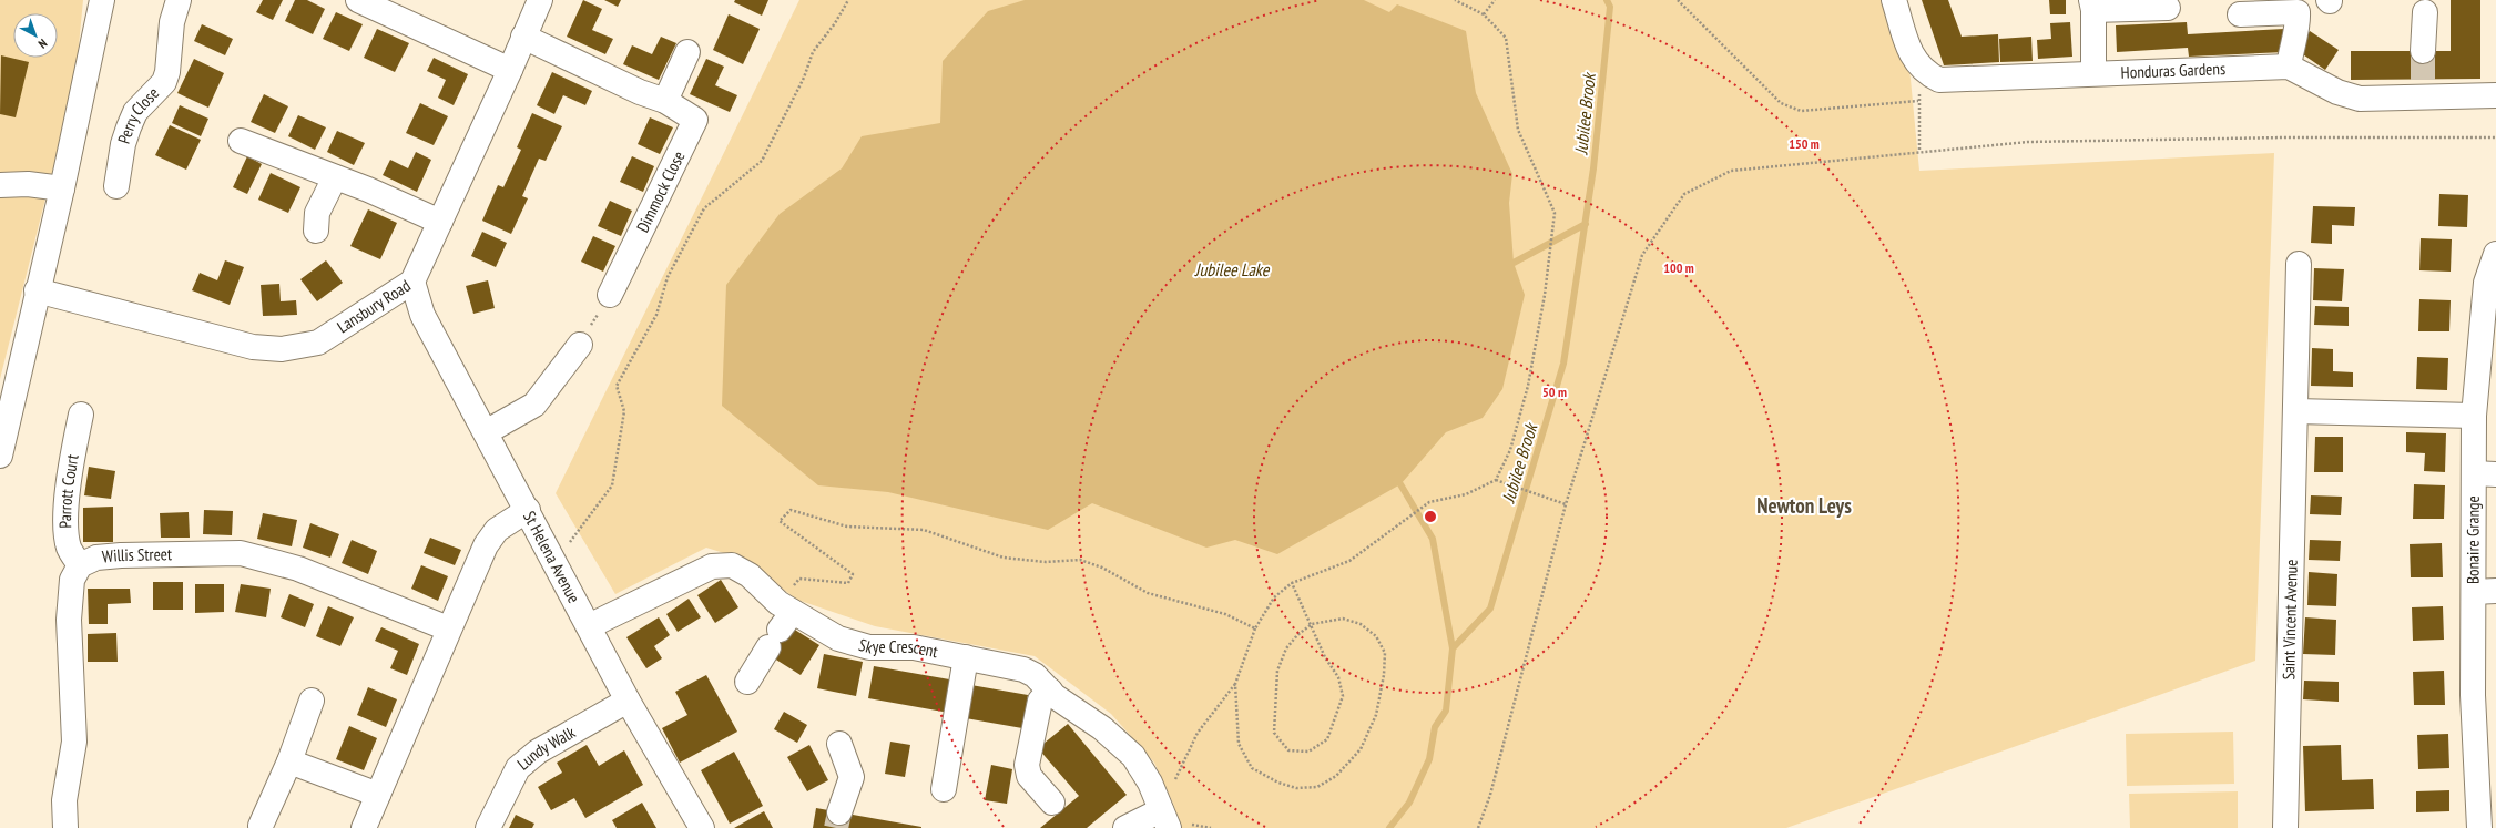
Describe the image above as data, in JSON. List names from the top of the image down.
{
  "streets": {
    "street": [
      "Honduras Gardens",
      "Perry Close",
      "Dimmock Close",
      "Lansbury Road",
      "Parrott Court",
      "Bonaire Grange",
      "Willis Street",
      "St Helena Avenue",
      "Saint Vincent Avenue",
      "Skye Crescent",
      "Lundy Walk"
    ]
  },
  "crossings": [
    ["Dimmock Close", "Lansbury Road"],
    ["Lansbury Road", "St Helena Avenue"],
    ["Parrott Court", "Willis Street"],
    ["St Helena Avenue", "Skye Crescent"],
    ["St Helena Avenue", "Lundy Walk"]
  ],
  "districts": ["Newton Leys"],
  "water": ["Jubilee Brook", "Jubilee Lake"],
  "north": "bottom right",
  "rings": ["150 m", "100 m", "50 m"]
}
